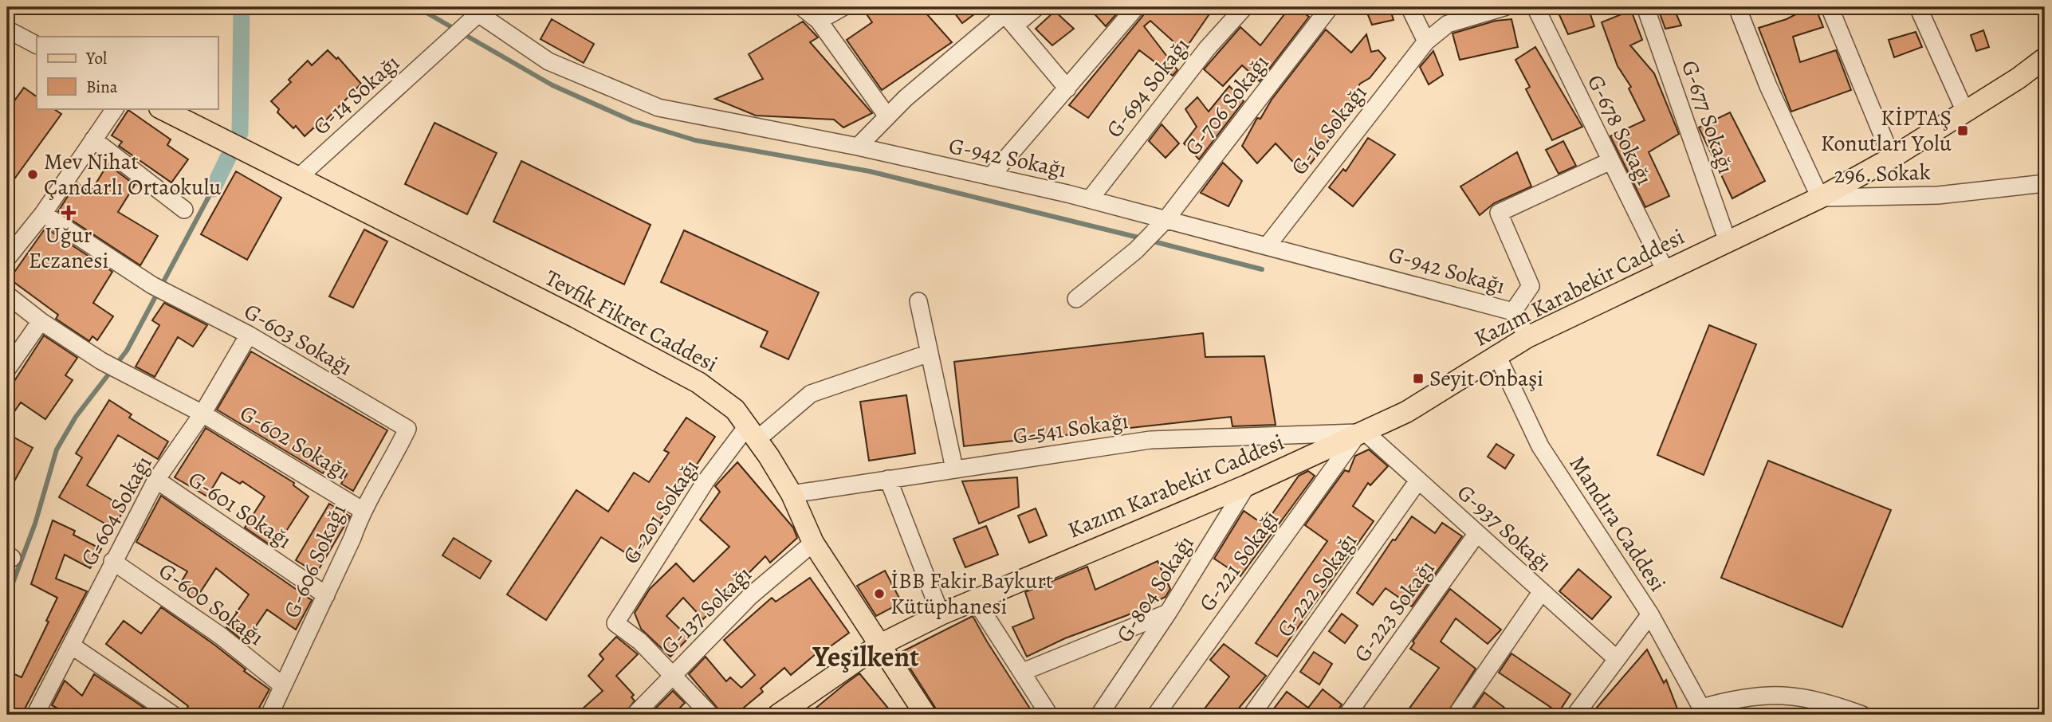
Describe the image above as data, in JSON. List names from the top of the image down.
{
  "streets": {
    "main road": ["Kazım Karabekir Caddesi", "Tevfik Fikret Caddesi"],
    "street": [
      "G-694 Sokağı",
      "G-14 Sokağı",
      "G-706 Sokağı",
      "G-677 Sokağı",
      "G-16 Sokağı",
      "G-678 Sokağı",
      "G-942 Sokağı",
      "296. Sokak",
      "G-603 Sokağı",
      "G-541 Sokağı",
      "G-602 Sokağı",
      "G-601 Sokağı",
      "G-604 Sokağı",
      "G-201 Sokağı",
      "Mandıra Caddesi",
      "G-937 Sokağı",
      "G-606 Sokağı",
      "G-221 Sokağı",
      "G-222 Sokağı",
      "G-804 Sokağı",
      "G-600 Sokağı",
      "G-137 Sokağı",
      "G-223 Sokağı"
    ]
  },
  "crossings": [
    ["G-694 Sokağı", "G-942 Sokağı"],
    ["G-14 Sokağı", "G-942 Sokağı"],
    ["G-14 Sokağı", "Tevfik Fikret Caddesi"],
    ["G-706 Sokağı", "G-942 Sokağı"],
    ["G-677 Sokağı", "Kazım Karabekir Caddesi"],
    ["G-16 Sokağı", "G-942 Sokağı"],
    ["G-678 Sokağı", "Kazım Karabekir Caddesi"],
    ["G-942 Sokağı", "Kazım Karabekir Caddesi"],
    ["296. Sokak", "Kazım Karabekir Caddesi"],
    ["Kazım Karabekir Caddesi", "Tevfik Fikret Caddesi"],
    ["Kazım Karabekir Caddesi", "G-541 Sokağı"],
    ["Kazım Karabekir Caddesi", "Mandıra Caddesi"],
    ["Kazım Karabekir Caddesi", "G-937 Sokağı"],
    ["Kazım Karabekir Caddesi", "G-221 Sokağı"],
    ["Kazım Karabekir Caddesi", "G-804 Sokağı"],
    ["Tevfik Fikret Caddesi", "G-541 Sokağı"],
    ["Tevfik Fikret Caddesi", "G-201 Sokağı"],
    ["Tevfik Fikret Caddesi", "G-137 Sokağı"],
    ["G-603 Sokağı", "G-604 Sokağı"],
    ["G-603 Sokağı", "G-606 Sokağı"],
    ["G-541 Sokağı", "G-937 Sokağı"],
    ["G-541 Sokağı", "G-221 Sokağı"],
    ["G-602 Sokağı", "G-604 Sokağı"],
    ["G-602 Sokağı", "G-606 Sokağı"],
    ["G-601 Sokağı", "G-604 Sokağı"],
    ["G-601 Sokağı", "G-606 Sokağı"],
    ["G-604 Sokağı", "G-600 Sokağı"],
    ["G-201 Sokağı", "G-137 Sokağı"],
    ["G-937 Sokağı", "G-221 Sokağı"],
    ["G-937 Sokağı", "G-222 Sokağı"],
    ["G-937 Sokağı", "G-223 Sokağı"],
    ["G-606 Sokağı", "G-600 Sokağı"]
  ],
  "districts": ["Yeşilkent"],
  "places": {
    "transit": ["KİPTAŞ Konutları Yolu", "Seyit Onbaşi"],
    "other": ["Mev Nihat Çandarlı Ortaokulu", "İBB Fakir Baykurt Kütüphanesi"],
    "health": ["Uğur Eczanesi"]
  },
  "legend": ["Yol", "Bina"]
}
